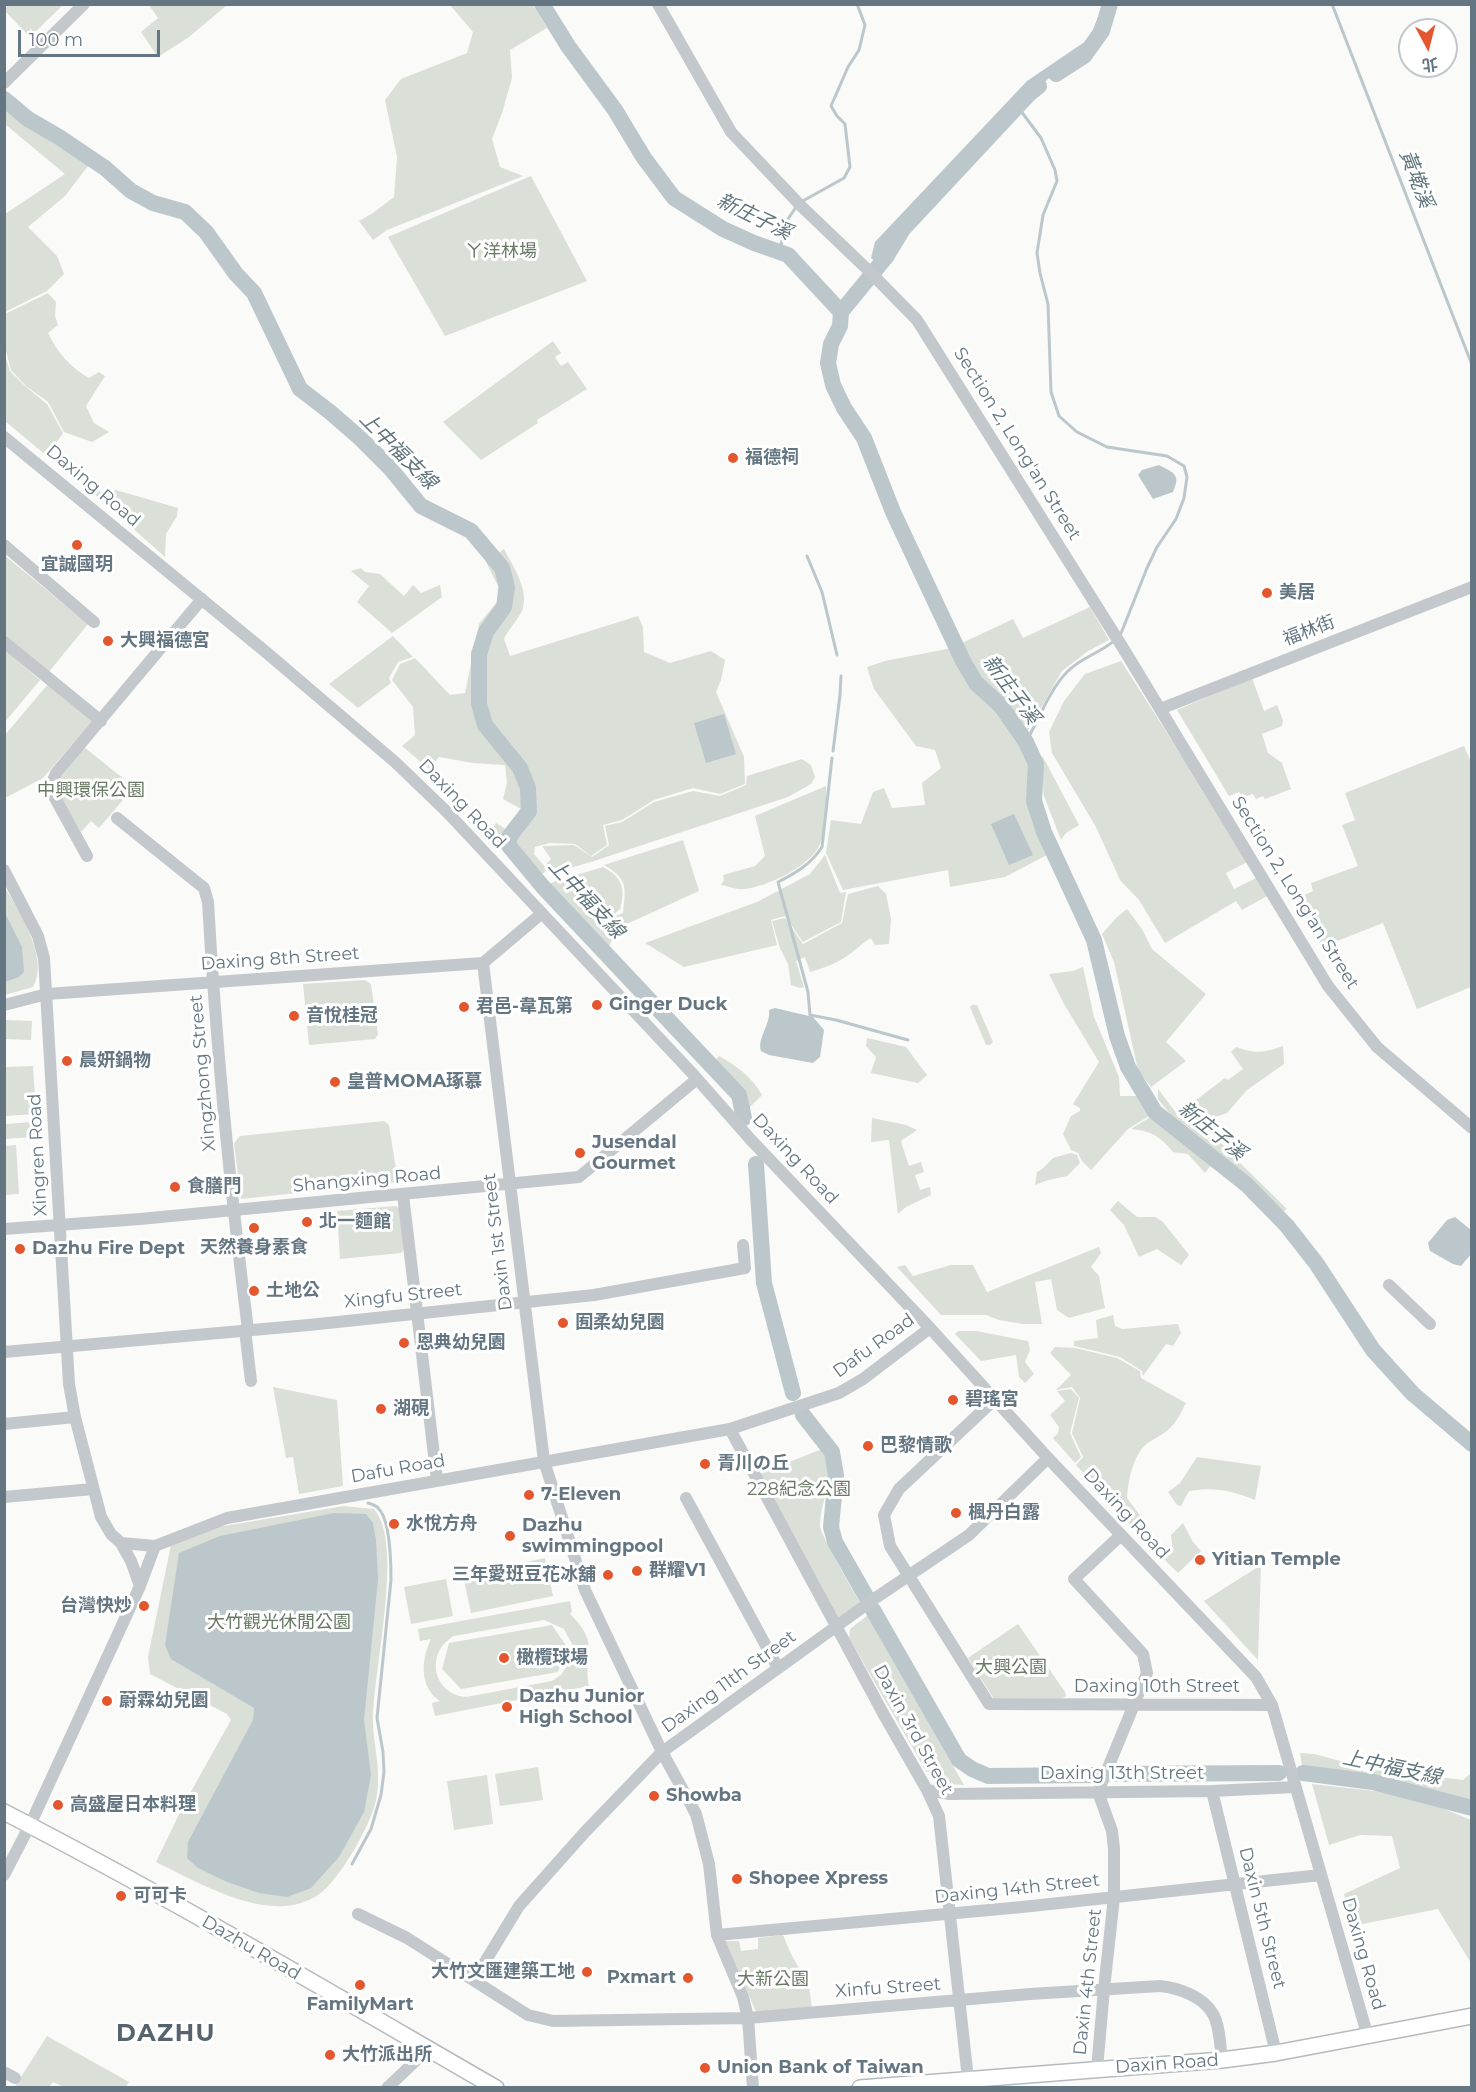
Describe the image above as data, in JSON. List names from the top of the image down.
{
  "streets": {
    "main road": ["Dazhu Road", "Daxin Road"],
    "street": [
      "Section 2, Long'an Street",
      "Daxing Road",
      "福林街",
      "Daxing 8th Street",
      "Xingzhong Street",
      "Xingren Road",
      "Shangxing Road",
      "Daxin 1st Street",
      "Xingfu Street",
      "Dafu Road",
      "Daxing 11th Street",
      "Daxing 10th Street",
      "Daxin 3rd Street",
      "Daxing 13th Street",
      "Daxing 14th Street",
      "Daxin 5th Street",
      "Daxin 4th Street",
      "Xinfu Street"
    ]
  },
  "crossings": [
    ["Section 2, Long'an Street", "福林街"],
    ["Daxing Road", "Shangxing Road"],
    ["Daxing Road", "Dafu Road"],
    ["Daxing Road", "Daxing 11th Street"],
    ["Daxing Road", "Daxing 10th Street"],
    ["Daxing Road", "Daxing 13th Street"],
    ["Daxing Road", "Daxing 14th Street"],
    ["Daxing Road", "Daxin Road"],
    ["Daxing 8th Street", "Xingzhong Street"],
    ["Daxing 8th Street", "Xingren Road"],
    ["Daxing 8th Street", "Daxin 1st Street"],
    ["Xingzhong Street", "Shangxing Road"],
    ["Xingzhong Street", "Xingfu Street"],
    ["Xingren Road", "Shangxing Road"],
    ["Xingren Road", "Xingfu Street"],
    ["Shangxing Road", "Daxin 1st Street"],
    ["Daxin 1st Street", "Xingfu Street"],
    ["Daxin 1st Street", "Dafu Road"],
    ["Daxin 1st Street", "Daxing 11th Street"],
    ["Daxin 1st Street", "Daxing 14th Street"],
    ["Daxin 1st Street", "Xinfu Street"],
    ["Dafu Road", "Daxin 3rd Street"],
    ["Daxing 11th Street", "Daxing 10th Street"],
    ["Daxing 11th Street", "Daxin 3rd Street"],
    ["Daxing 11th Street", "Xinfu Street"],
    ["Daxin 3rd Street", "Daxing 13th Street"],
    ["Daxin 3rd Street", "Daxing 14th Street"],
    ["Daxin 3rd Street", "Xinfu Street"],
    ["Daxin 3rd Street", "Daxin Road"],
    ["Daxing 13th Street", "Daxin 5th Street"],
    ["Daxing 13th Street", "Daxin 4th Street"],
    ["Daxing 14th Street", "Daxin 5th Street"],
    ["Daxing 14th Street", "Daxin 4th Street"],
    ["Daxin 5th Street", "Daxin Road"],
    ["Daxin 4th Street", "Xinfu Street"],
    ["Daxin 4th Street", "Daxin Road"],
    ["Xinfu Street", "Daxin Road"]
  ],
  "districts": ["DAZHU"],
  "water": ["黃墘溪", "新庄子溪", "上中福支線"],
  "parks": [
    "ㄚ洋林場",
    "中興環保公園",
    "228紀念公園",
    "大竹觀光休閒公園",
    "大興公園",
    "大新公園"
  ],
  "places": [
    "福德祠",
    "宜誠國玥",
    "美居",
    "大興福德宮",
    "Ginger Duck",
    "君邑-韋瓦第",
    "音悅桂冠",
    "晨妍鍋物",
    "皇普MOMA琢慕",
    "Jusendal Gourmet",
    "食膳門",
    "北一麵館",
    "天然養身素食",
    "Dazhu Fire Dept",
    "土地公",
    "囿柔幼兒園",
    "恩典幼兒園",
    "碧瑤宮",
    "湖硯",
    "巴黎情歌",
    "青川の丘",
    "7-Eleven",
    "楓丹白露",
    "水悅方舟",
    "Dazhu swimmingpool",
    "Yitian Temple",
    "群耀V1",
    "三年愛班豆花冰舖",
    "台灣快炒",
    "橄欖球場",
    "蔚霖幼兒園",
    "Dazhu Junior High School",
    "Showba",
    "高盛屋日本料理",
    "Shopee Xpress",
    "可可卡",
    "大竹文匯建築工地",
    "Pxmart",
    "FamilyMart",
    "大竹派出所",
    "Union Bank of Taiwan"
  ],
  "scale_bar": "100 m",
  "north": "bottom"
}
